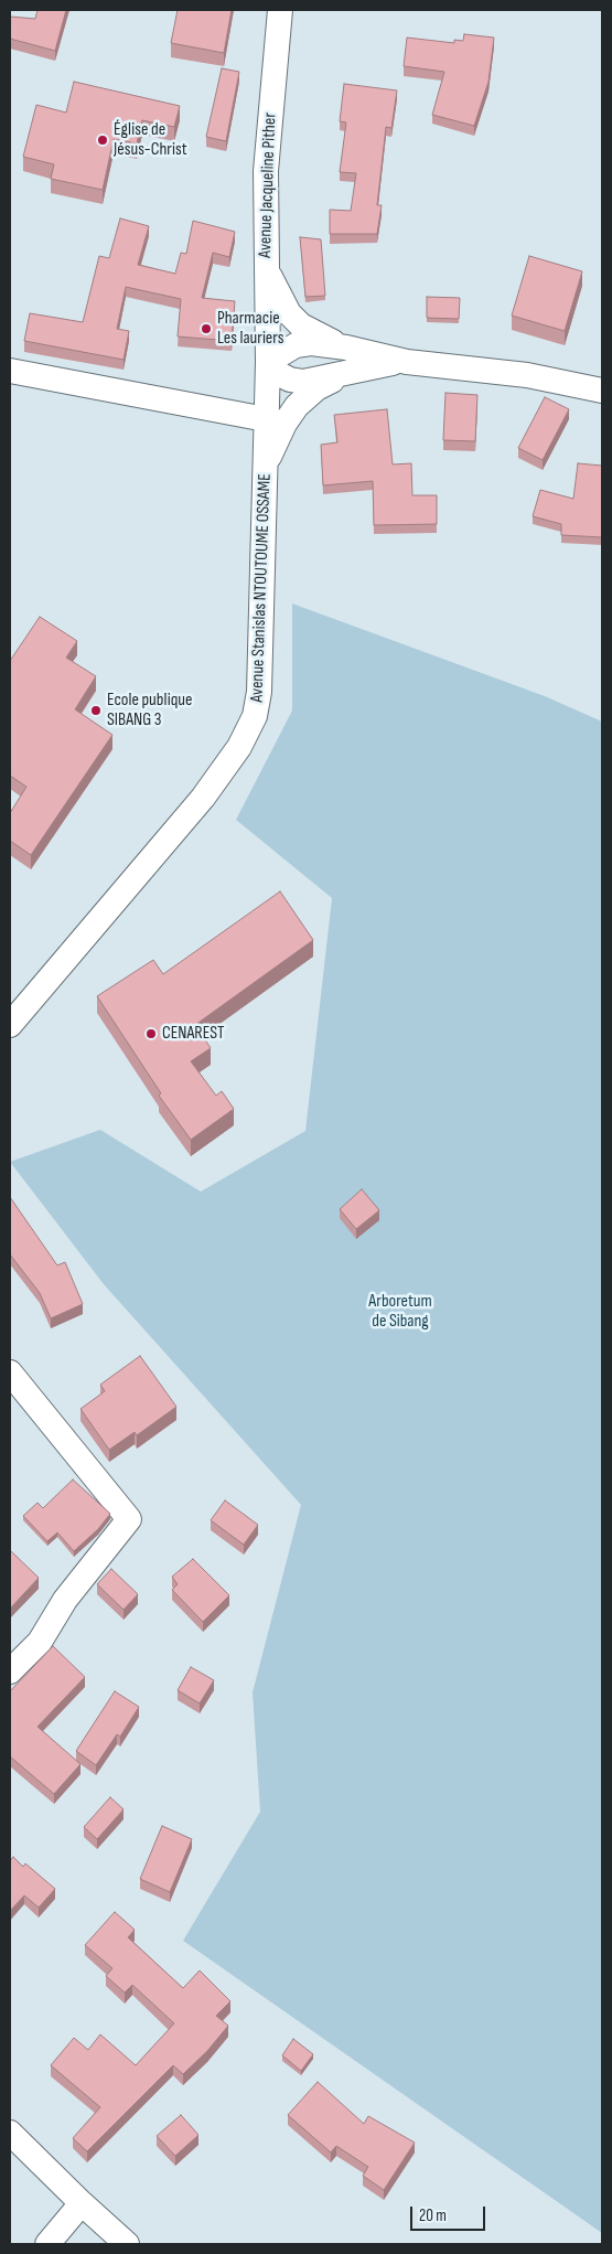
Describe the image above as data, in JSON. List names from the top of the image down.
{
  "streets": {
    "street": ["Avenue Jacqueline Pither", "Avenue Stanislas NTOUTOUME OSSAME"]
  },
  "crossings": [
    ["Avenue Jacqueline Pither", "Avenue Stanislas NTOUTOUME OSSAME"]
  ],
  "parks": ["Arboretum de Sibang"],
  "places": [
    "Église de Jésus-Christ",
    "Pharmacie Les lauriers",
    "Ecole publique SIBANG 3",
    "CENAREST"
  ],
  "scale_bar": "20 m"
}
